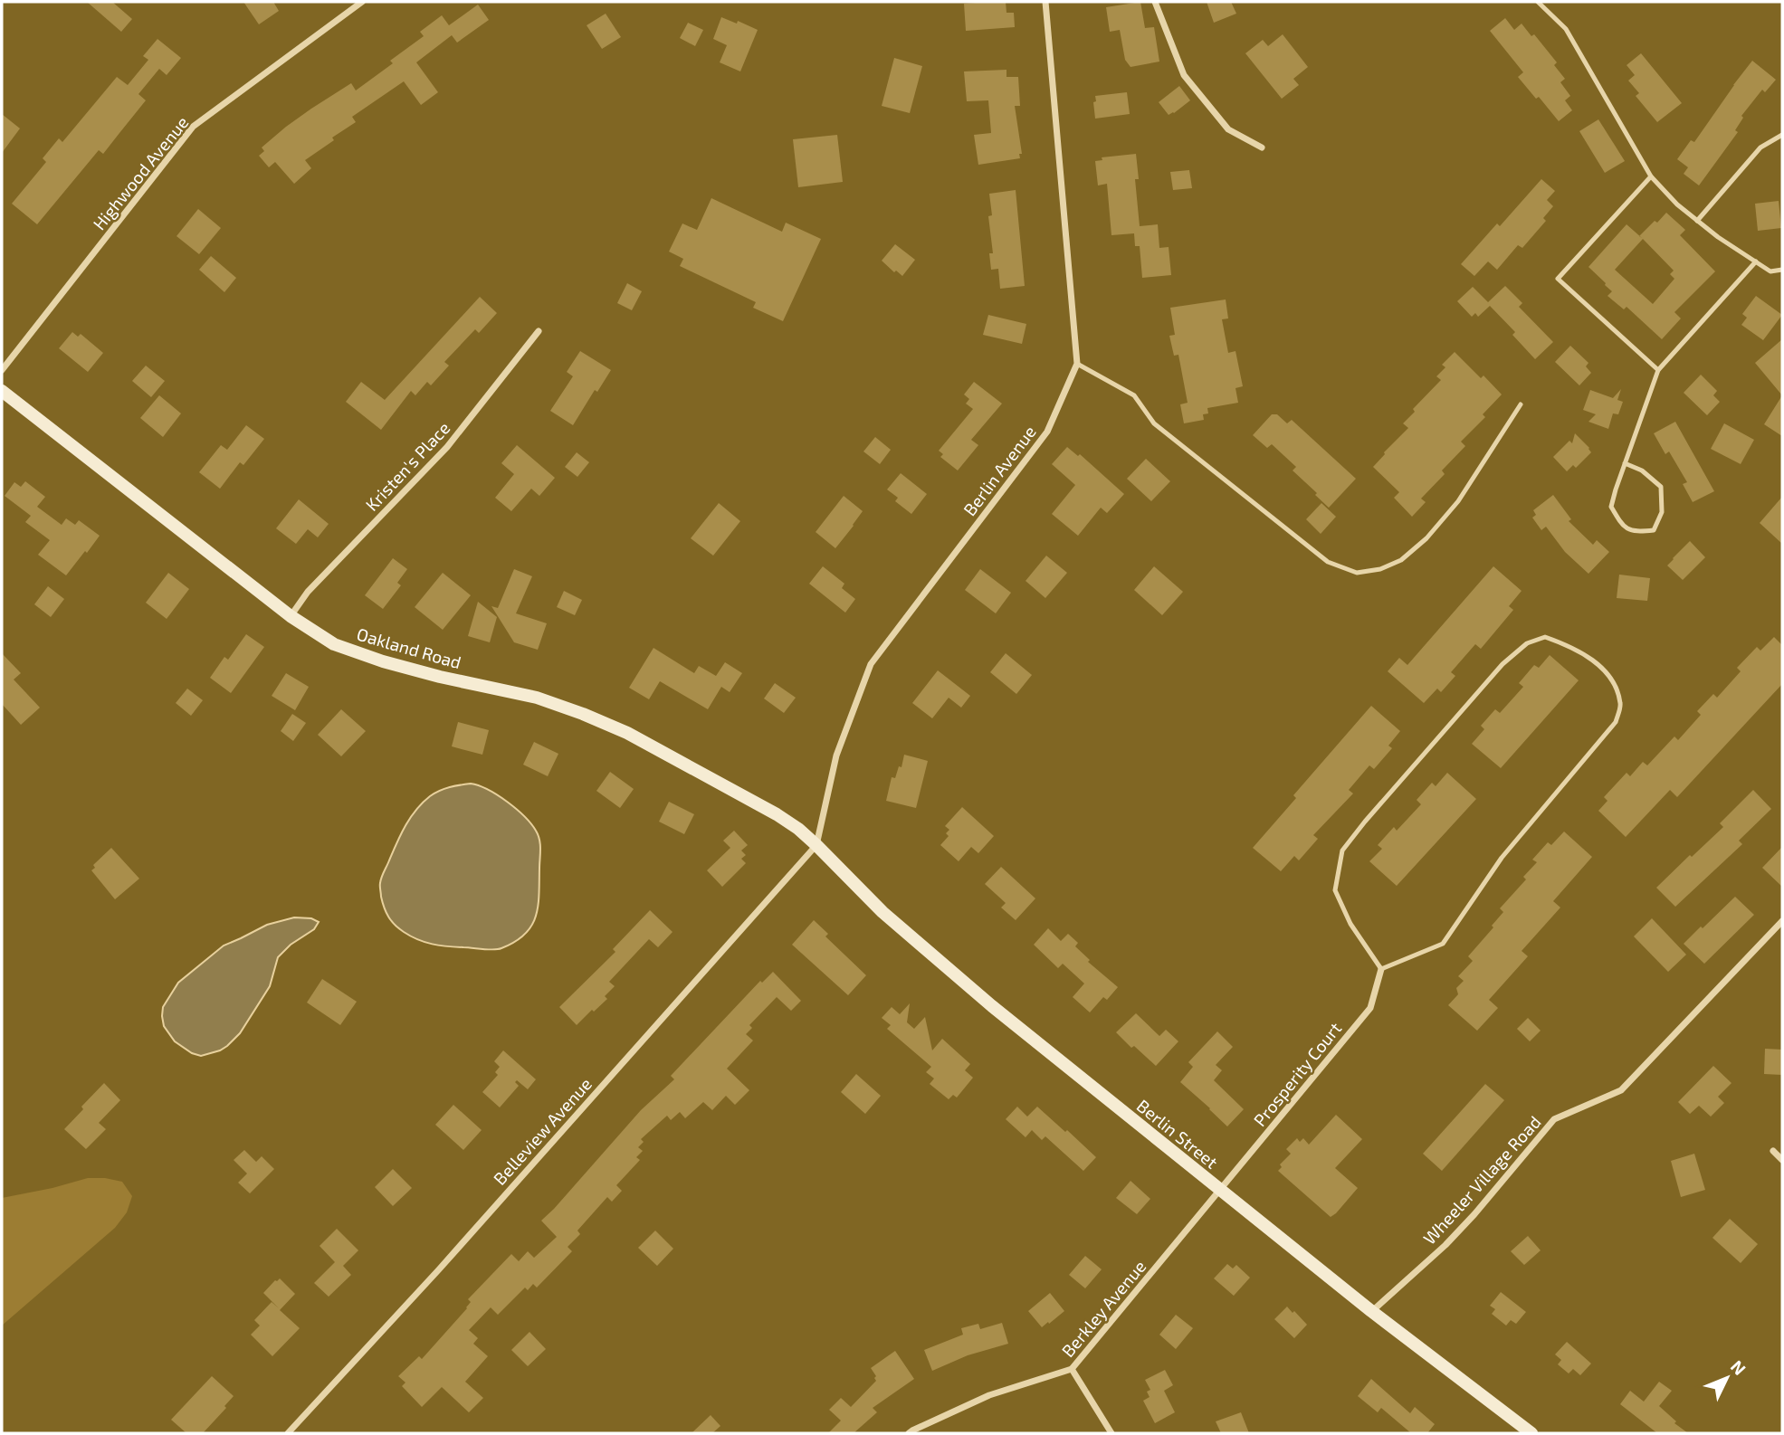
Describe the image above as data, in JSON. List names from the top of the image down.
{
  "streets": {
    "main road": ["Oakland Road", "Berlin Street"],
    "street": [
      "Highwood Avenue",
      "Kristen's Place",
      "Berlin Avenue",
      "Prosperity Court",
      "Belleview Avenue",
      "Wheeler Village Road",
      "Berkley Avenue"
    ]
  },
  "crossings": [
    ["Kristen's Place", "Oakland Road"],
    ["Berlin Avenue", "Oakland Road"],
    ["Berlin Avenue", "Belleview Avenue"],
    ["Berlin Avenue", "Berlin Street"],
    ["Oakland Road", "Belleview Avenue"],
    ["Oakland Road", "Berlin Street"],
    ["Prosperity Court", "Berlin Street"],
    ["Prosperity Court", "Berkley Avenue"],
    ["Belleview Avenue", "Berlin Street"],
    ["Berlin Street", "Wheeler Village Road"],
    ["Berlin Street", "Berkley Avenue"]
  ],
  "north": "top right"
}
